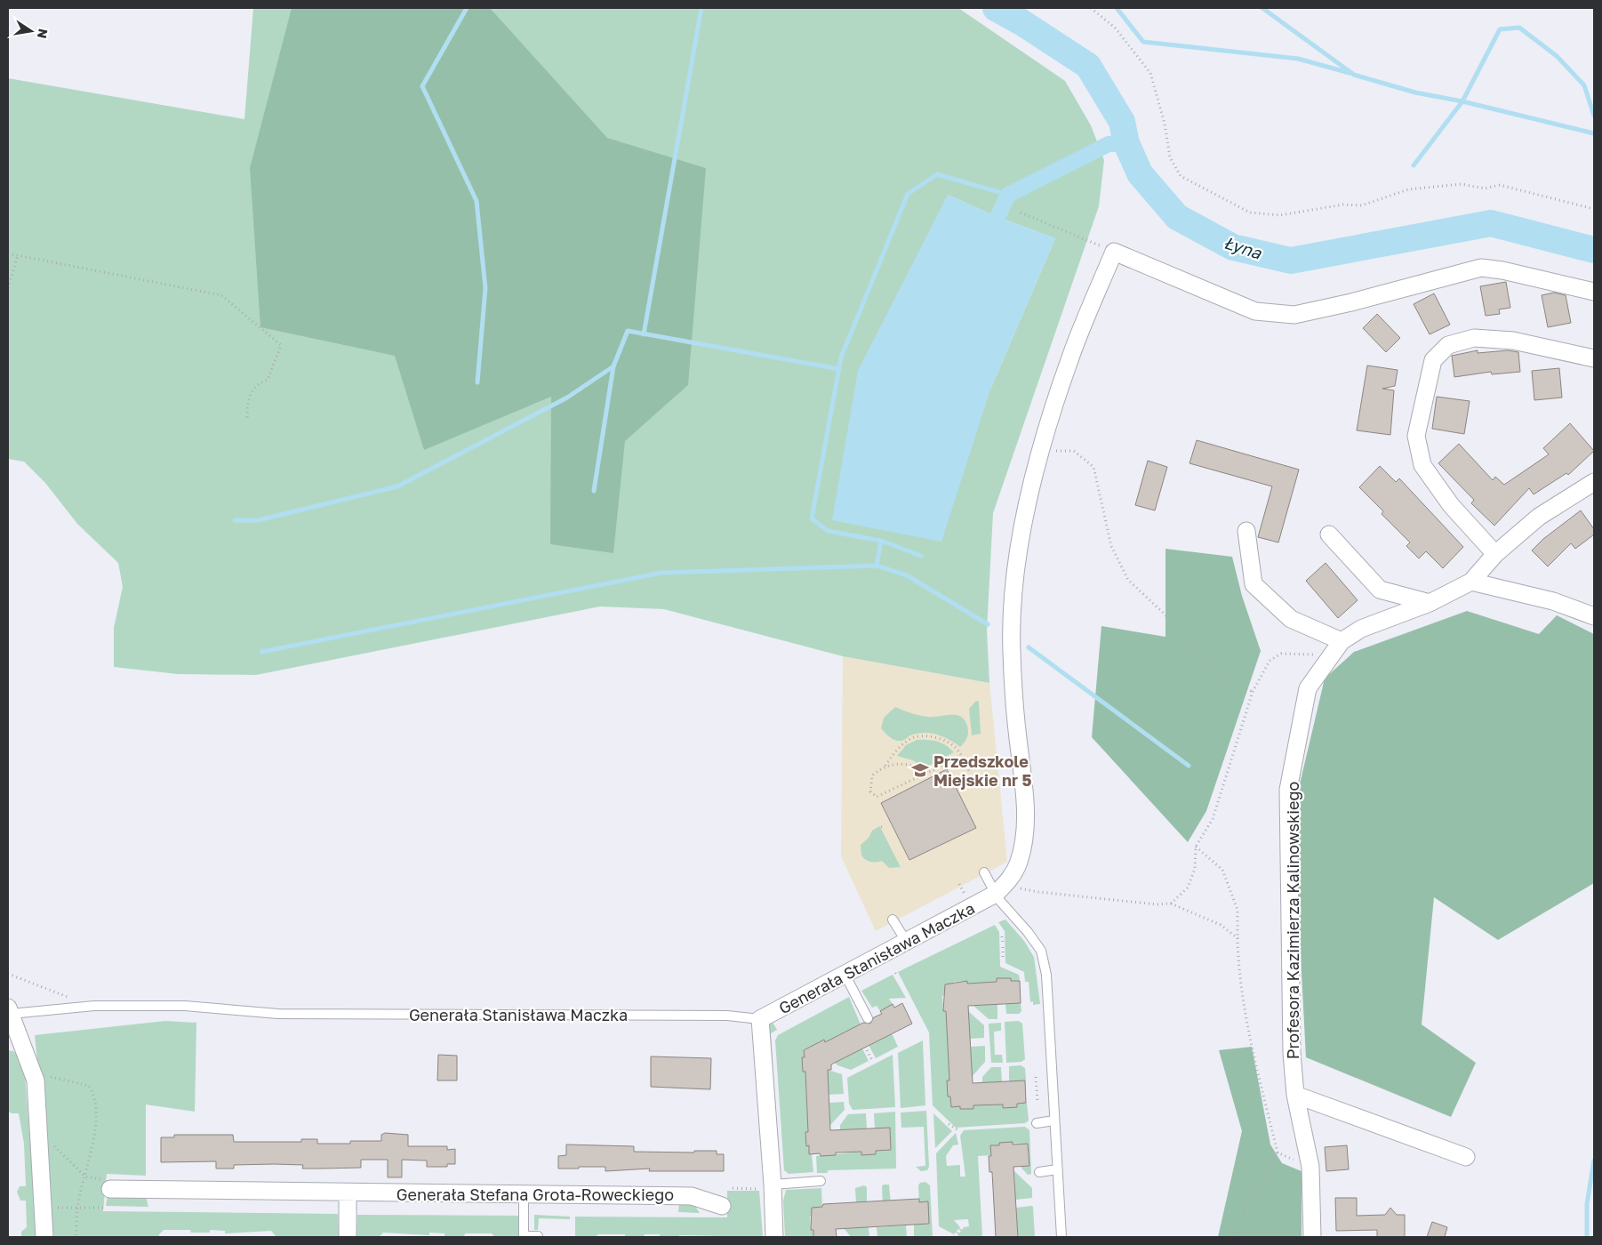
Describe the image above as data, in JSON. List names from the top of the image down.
{
  "streets": {
    "street": ["Profesora Kazimierza Kalinowskiego", "Generała Stanisława Maczka", "Generała Stefana Grota-Roweckiego"]
  },
  "water": ["Łyna"],
  "places": {
    "school or university": ["Przedszkole Miejskie nr 5"]
  },
  "north": "right"
}
